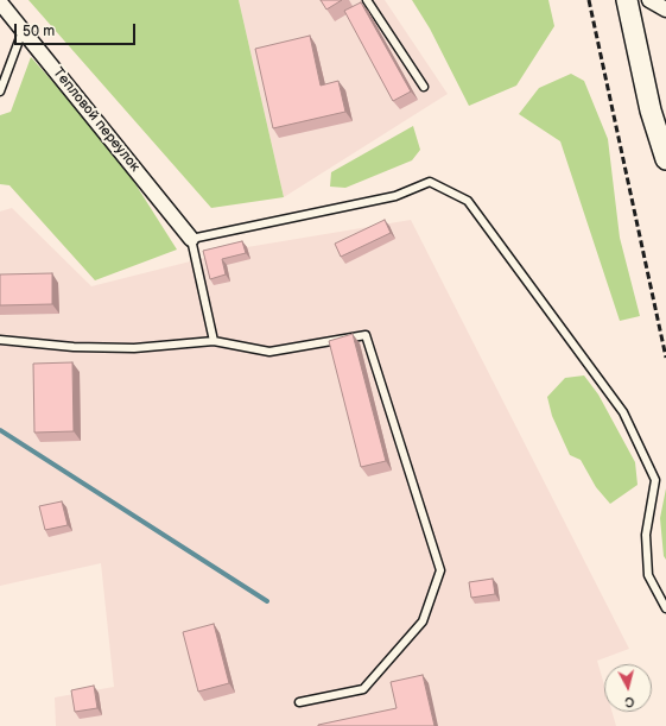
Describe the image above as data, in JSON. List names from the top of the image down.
{
  "streets": {
    "street": ["Тепловой переулок"]
  },
  "scale_bar": "50 m",
  "north": "bottom"
}
